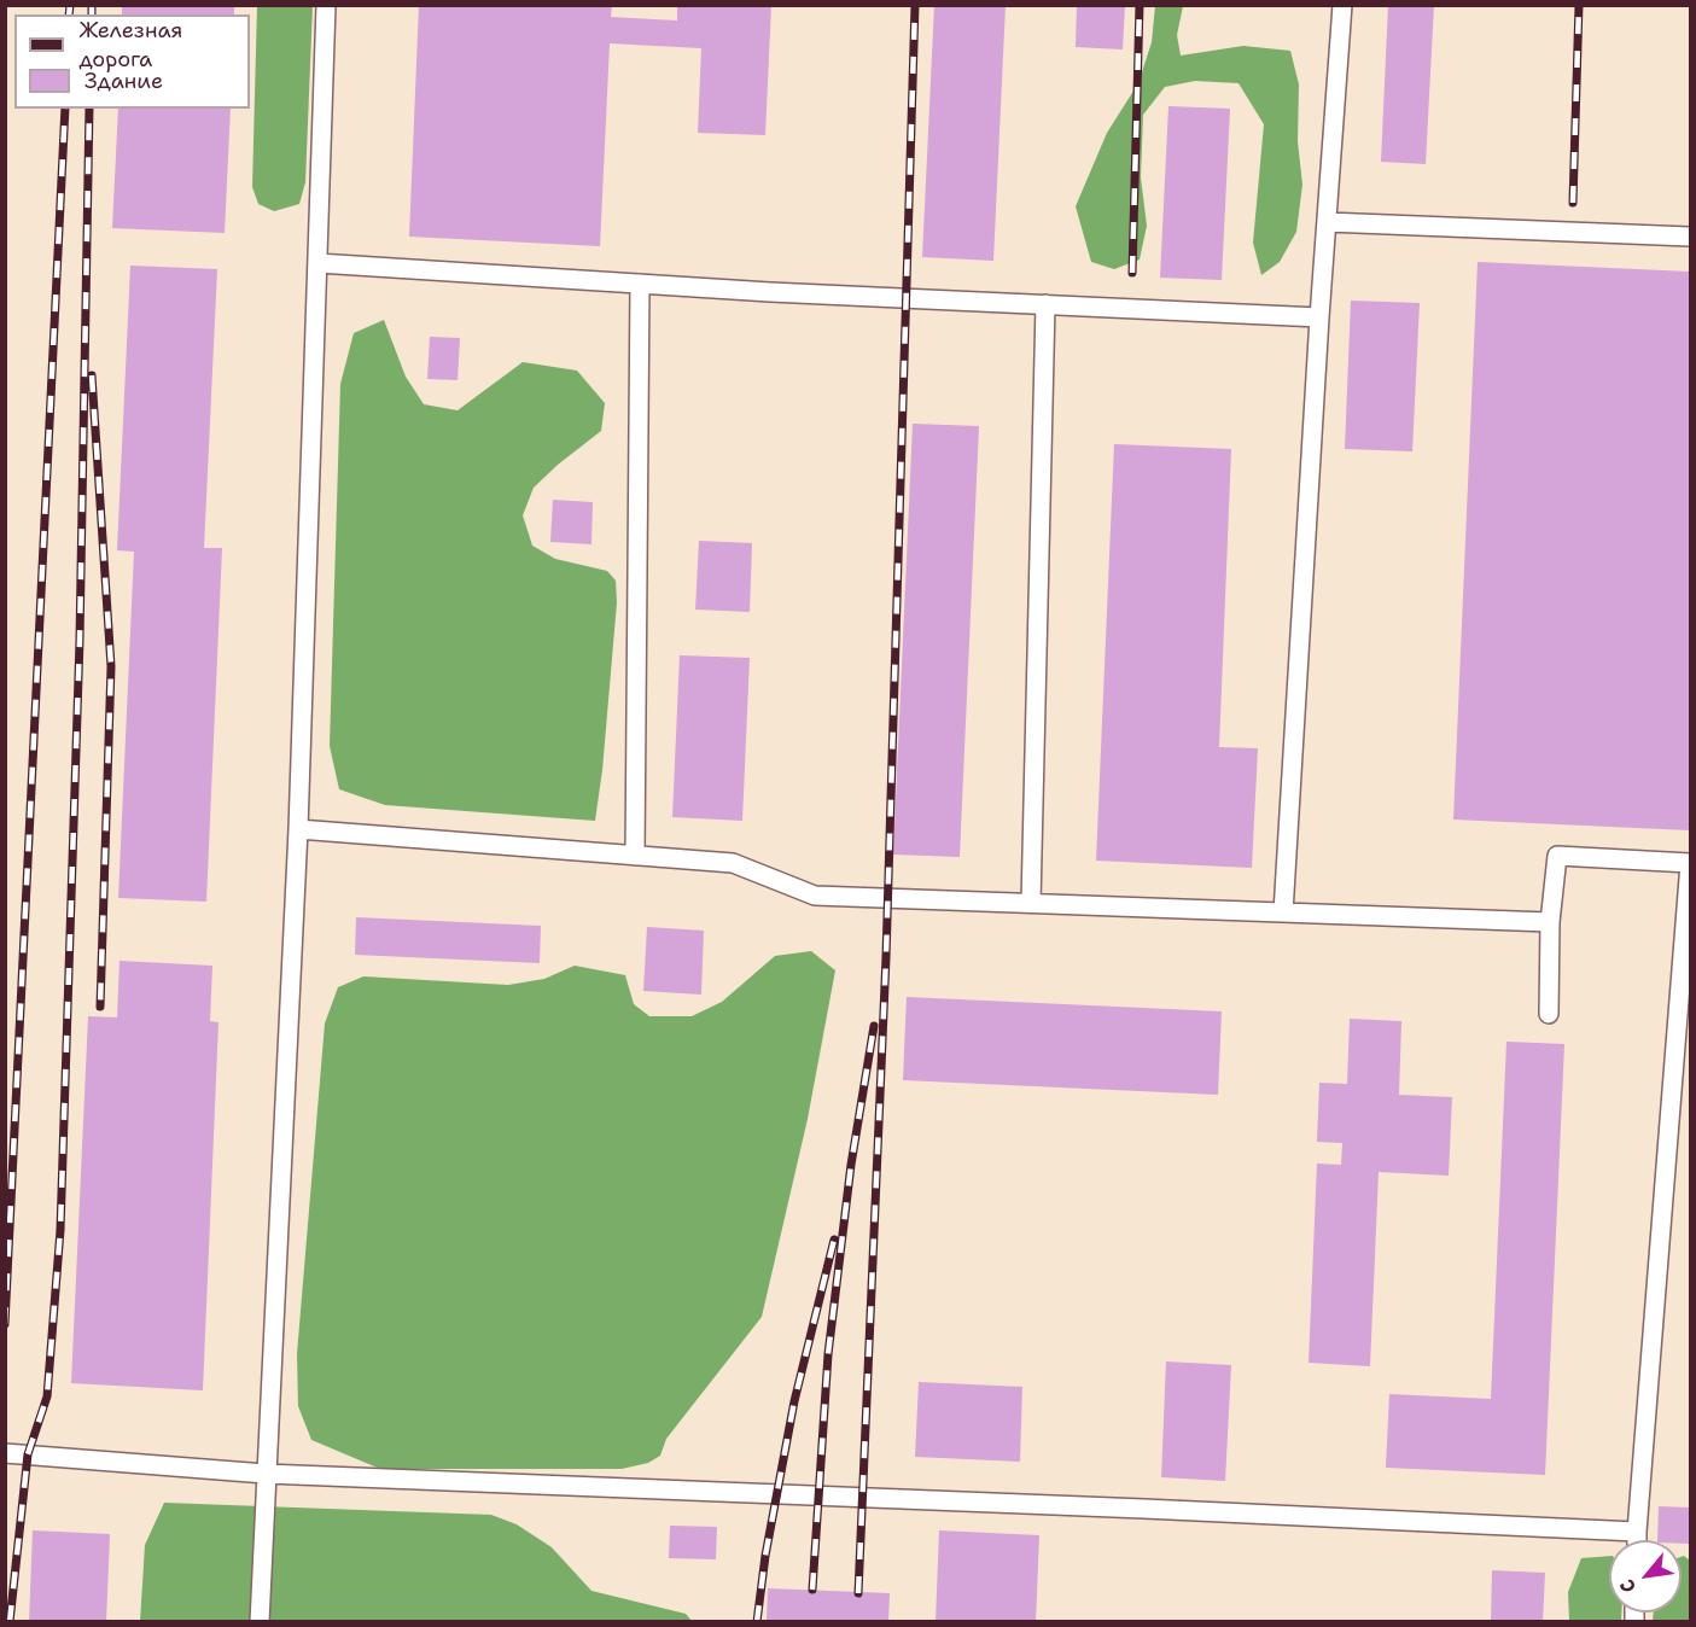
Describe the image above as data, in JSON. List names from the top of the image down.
{
  "legend": ["Железная дорога", "Здание"],
  "north": "bottom left"
}
